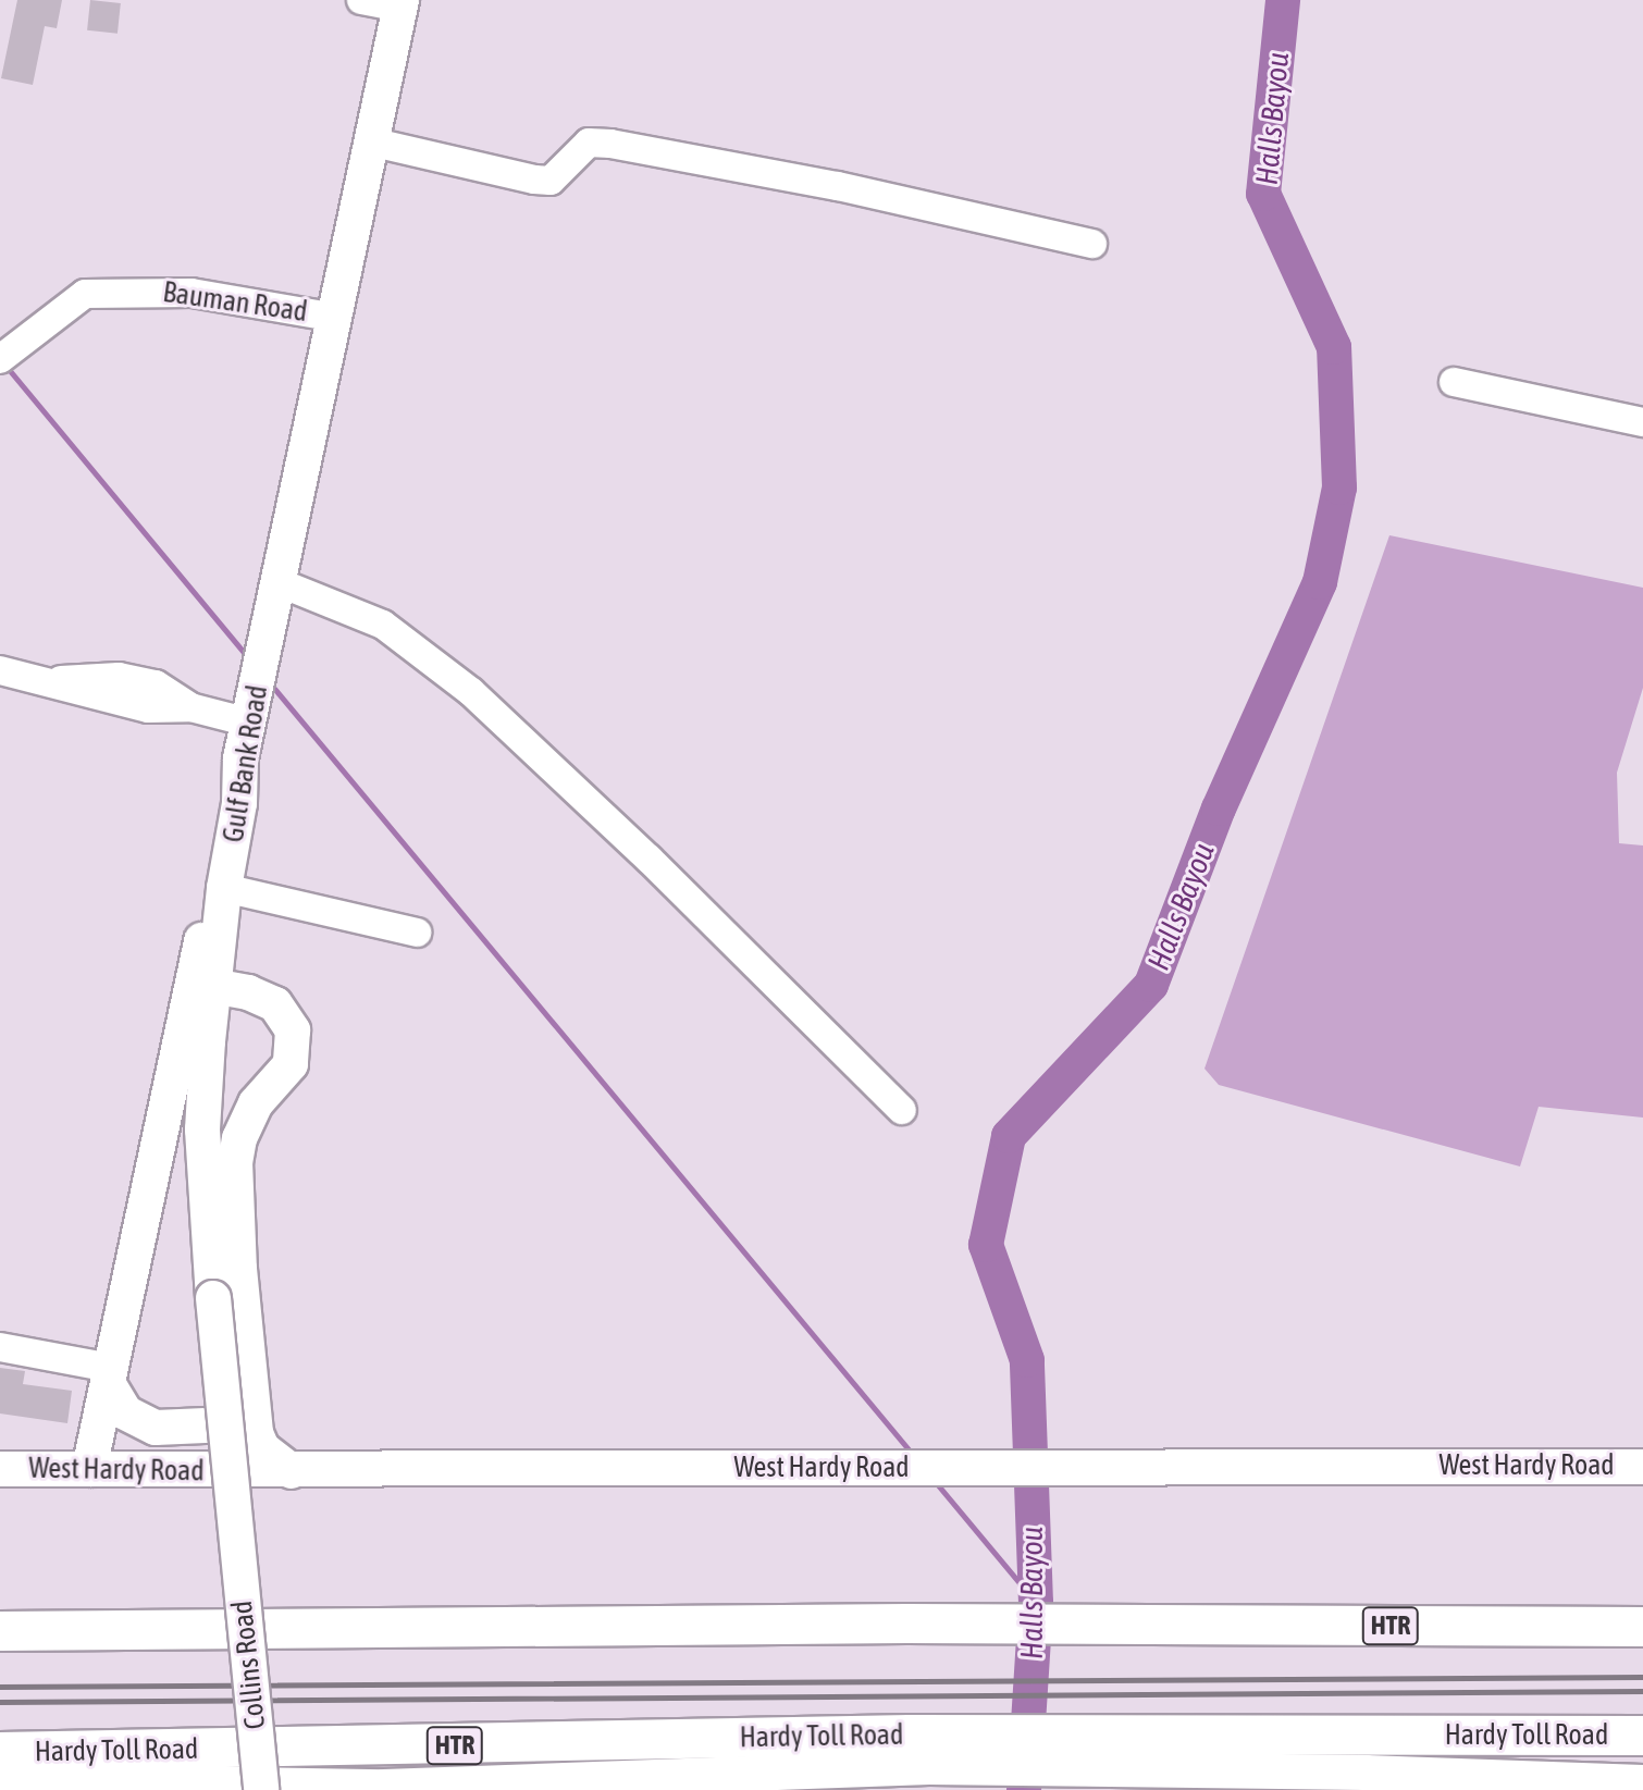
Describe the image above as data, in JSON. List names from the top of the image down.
{
  "streets": {
    "highway": ["HTR", "Hardy Toll Road"],
    "main road": ["Gulf Bank Road", "West Hardy Road", "Collins Road"],
    "street": ["Bauman Road"]
  },
  "crossings": [
    ["Bauman Road", "Gulf Bank Road"],
    ["Gulf Bank Road", "Collins Road"]
  ],
  "water": ["Halls Bayou"]
}
